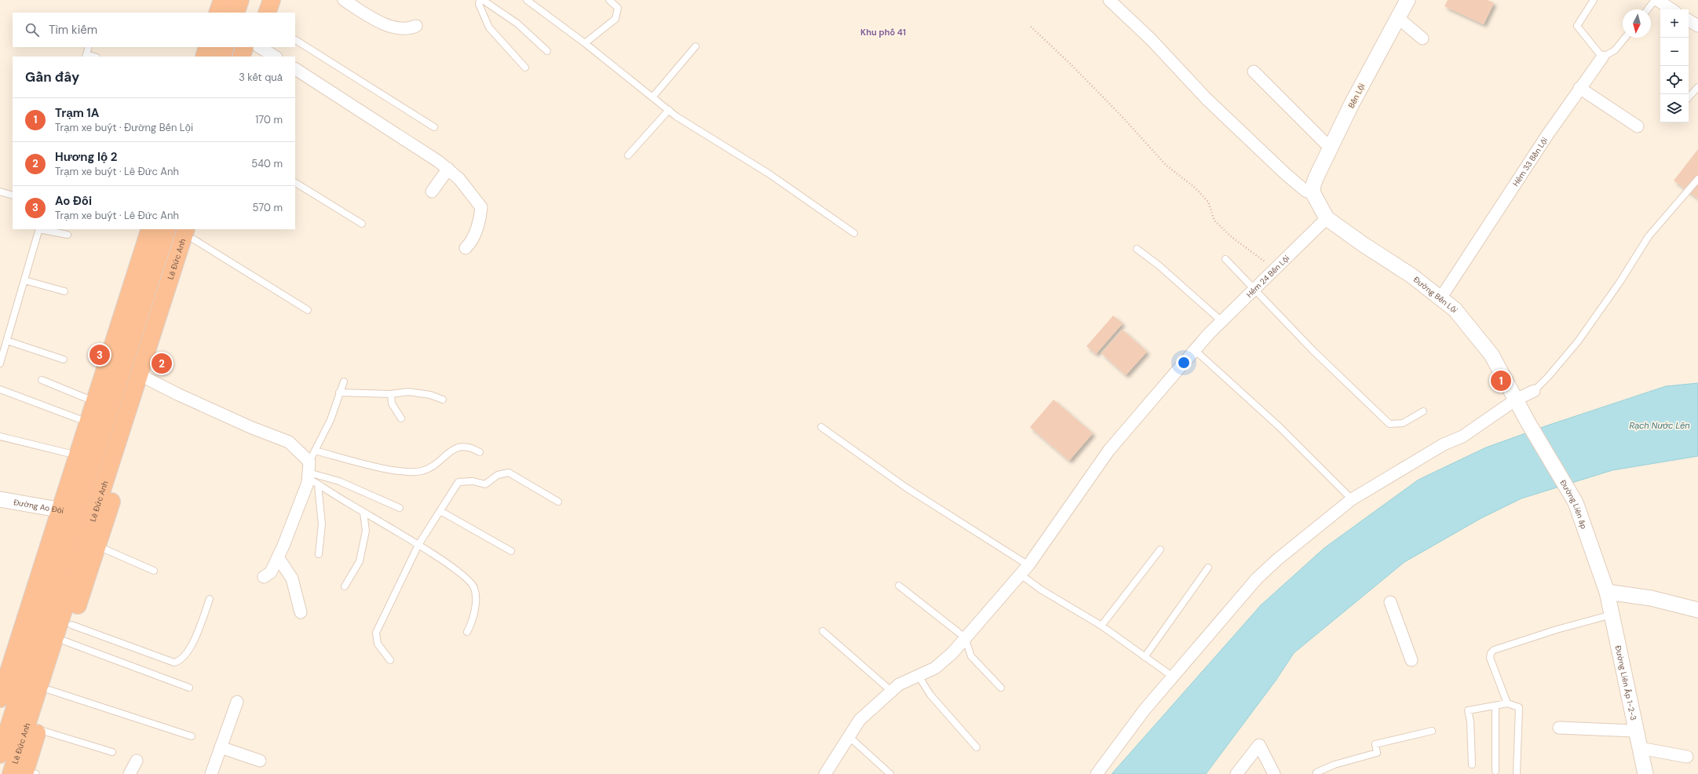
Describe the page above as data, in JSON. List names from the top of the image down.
{
  "streets": {
    "highway": ["Lê Đức Anh"],
    "street": [
      "Bến Lội",
      "Hẻm 33 Bến Lội",
      "Hẻm 24 Bến Lội",
      "Đường Bến Lội",
      "Đường Liên ấp",
      "Đường Ao Đôi",
      "Đường Liên Ấp 1-2-3"
    ]
  },
  "crossings": [
    ["Bến Lội", "Đường Bến Lội"],
    ["Hẻm 33 Bến Lội", "Đường Bến Lội"],
    ["Hẻm 24 Bến Lội", "Đường Bến Lội"],
    ["Đường Bến Lội", "Đường Liên ấp"],
    ["Đường Liên ấp", "Đường Liên Ấp 1-2-3"]
  ],
  "districts": ["Khu phố 41"],
  "water": ["Rạch Nước Lên"],
  "north": "bottom",
  "page": {
    "map_buttons": ["+", "−"],
    "search": "Tìm kiếm",
    "heading": ["Gần đây", "3 kết quả"],
    "list": [
      {
        "mark": "1",
        "name": "Trạm 1A",
        "note": "Trạm xe buýt · Đường Bến Lội",
        "value": "170 m"
      },
      {
        "mark": "2",
        "name": "Hương lộ 2",
        "note": "Trạm xe buýt · Lê Đức Anh",
        "value": "540 m"
      },
      {
        "mark": "3",
        "name": "Ao Đôi",
        "note": "Trạm xe buýt · Lê Đức Anh",
        "value": "570 m"
      }
    ],
    "pins": ["3", "2", "1"]
  }
}
